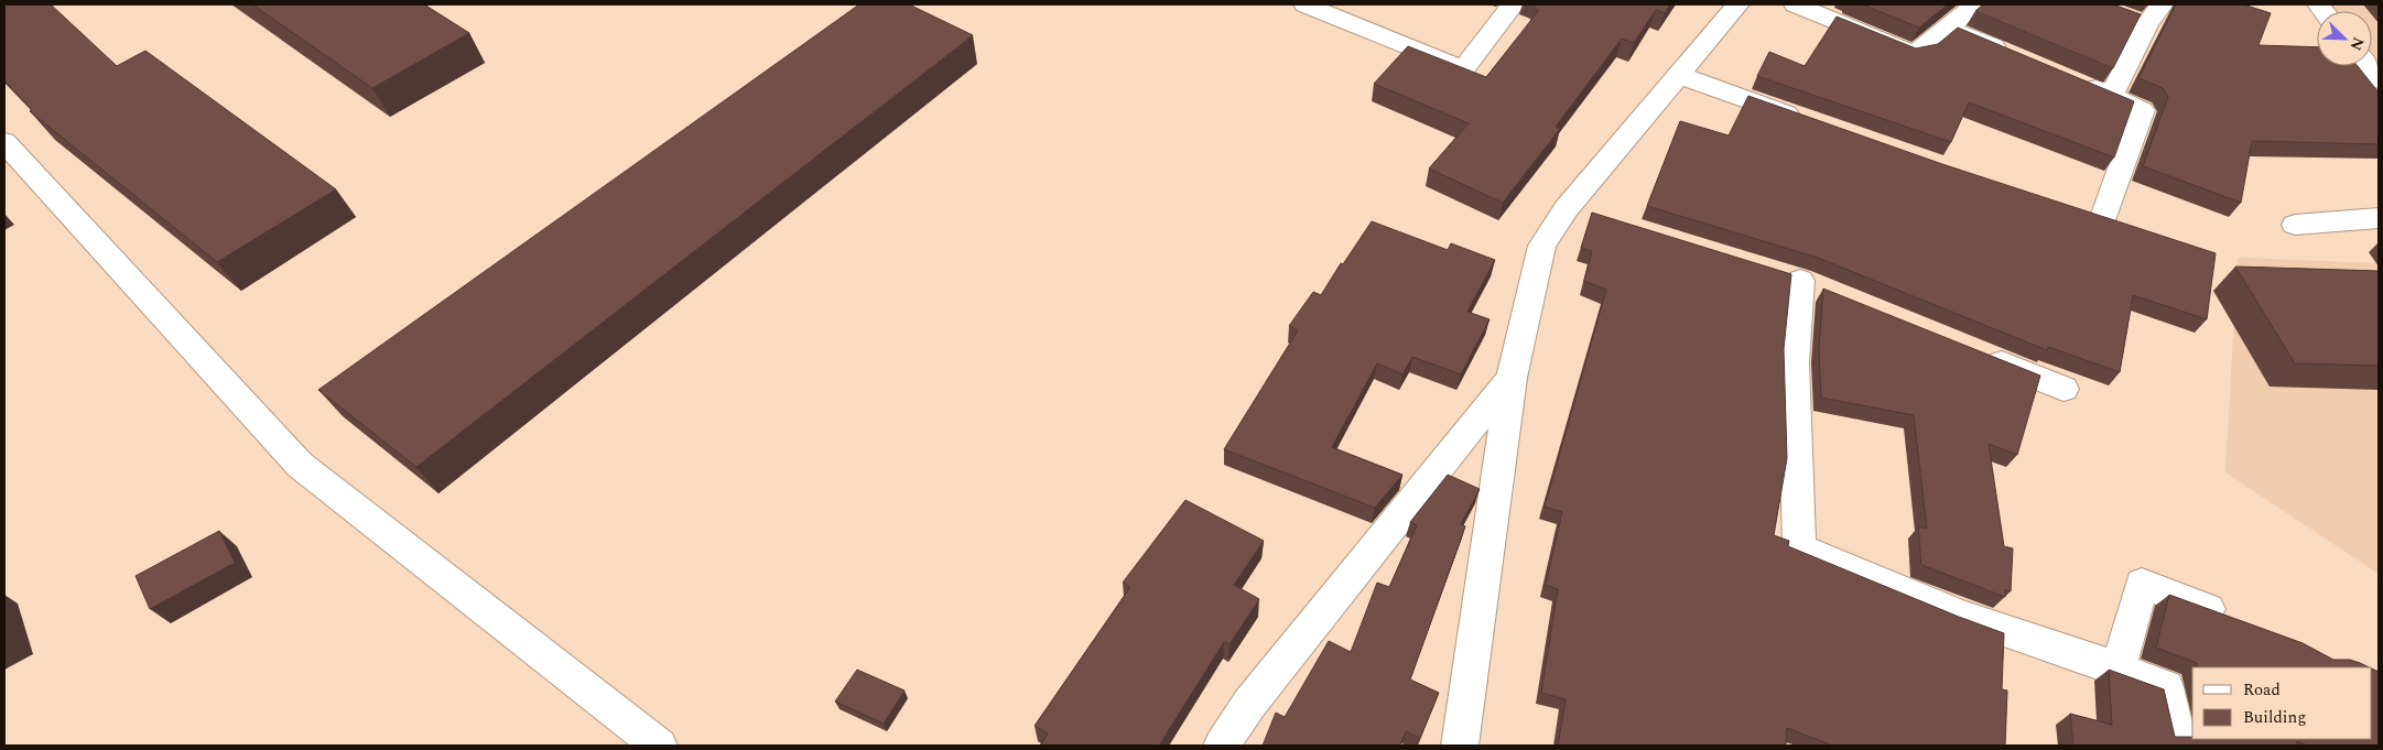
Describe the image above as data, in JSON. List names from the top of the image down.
{
  "legend": ["Road", "Building"],
  "north": "bottom right"
}
